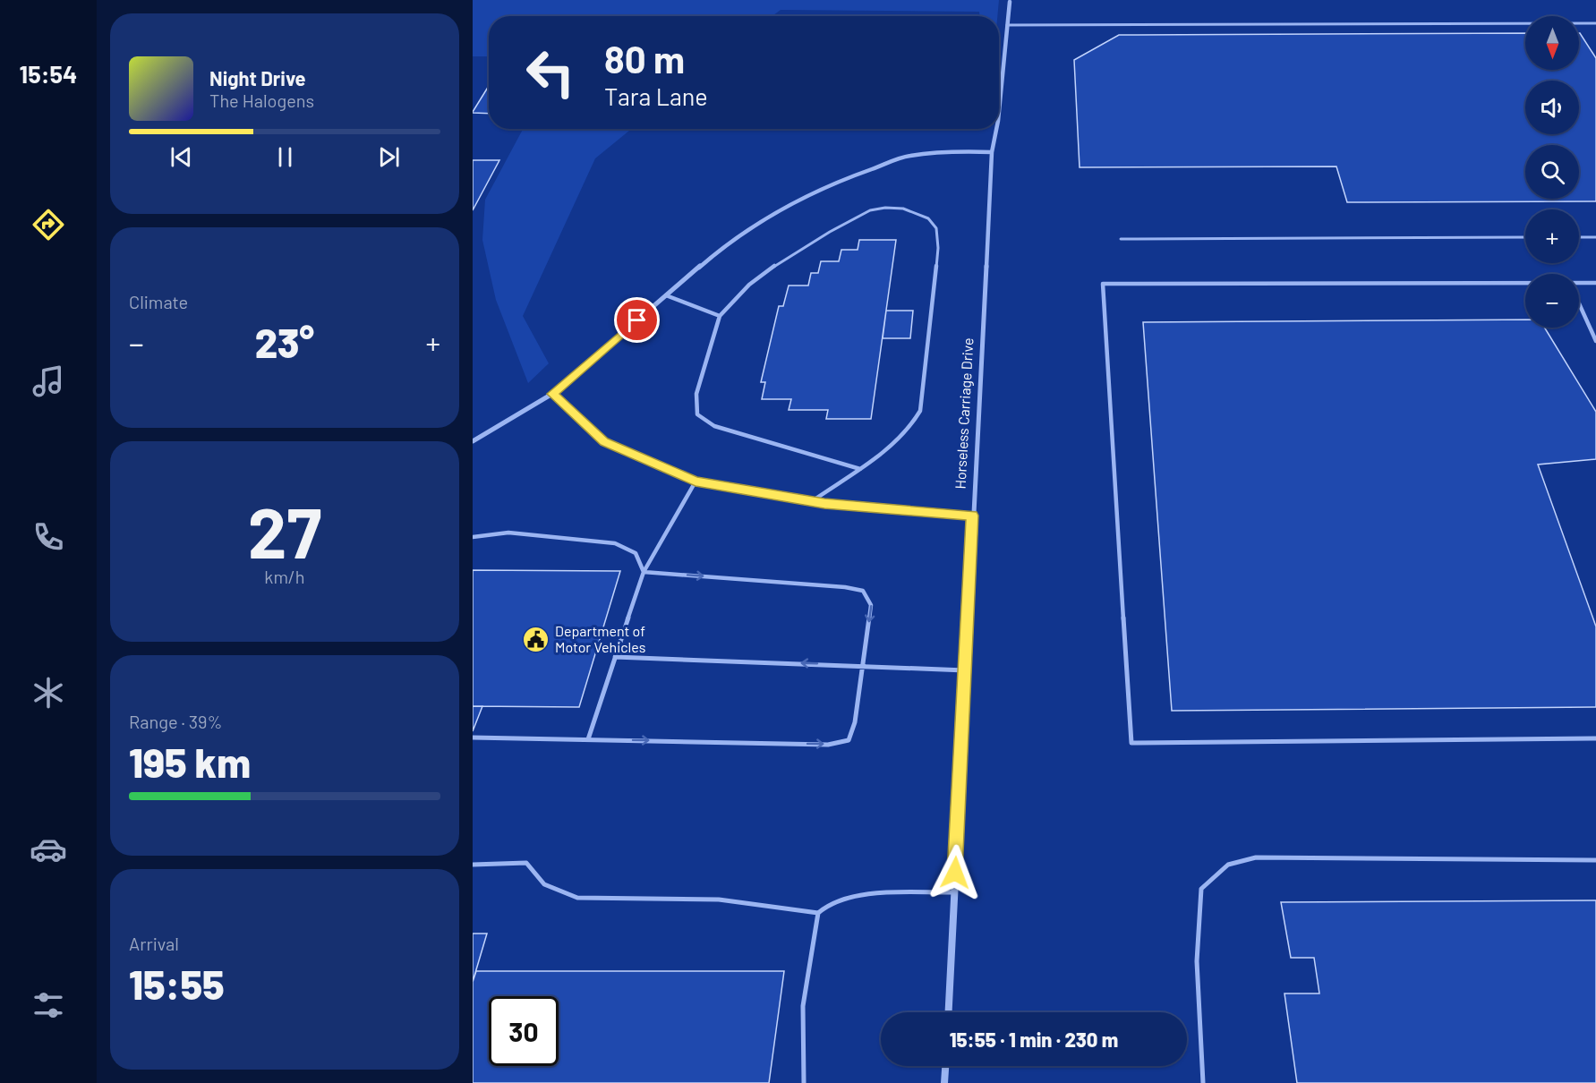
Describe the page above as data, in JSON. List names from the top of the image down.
{
  "streets": {
    "street": ["Horseless Carriage Drive"]
  },
  "places": {
    "public building": ["Department of Motor Vehicles"]
  },
  "north": "bottom",
  "page": {
    "tabs": "15:54",
    "map_buttons": ["+", "−"],
    "turn": ["80 m", "Tara Lane"],
    "song": ["Night Drive", "The Halogens"],
    "tile": [
      "Climate",
      ["27", "km/h"],
      ["Range · 39%", "195 km"],
      ["Arrival", "15:55"]
    ],
    "heat": ["−", "23°", "+"],
    "limit": "30",
    "trip": "15:55 · 1 min · 230 m"
  }
}
